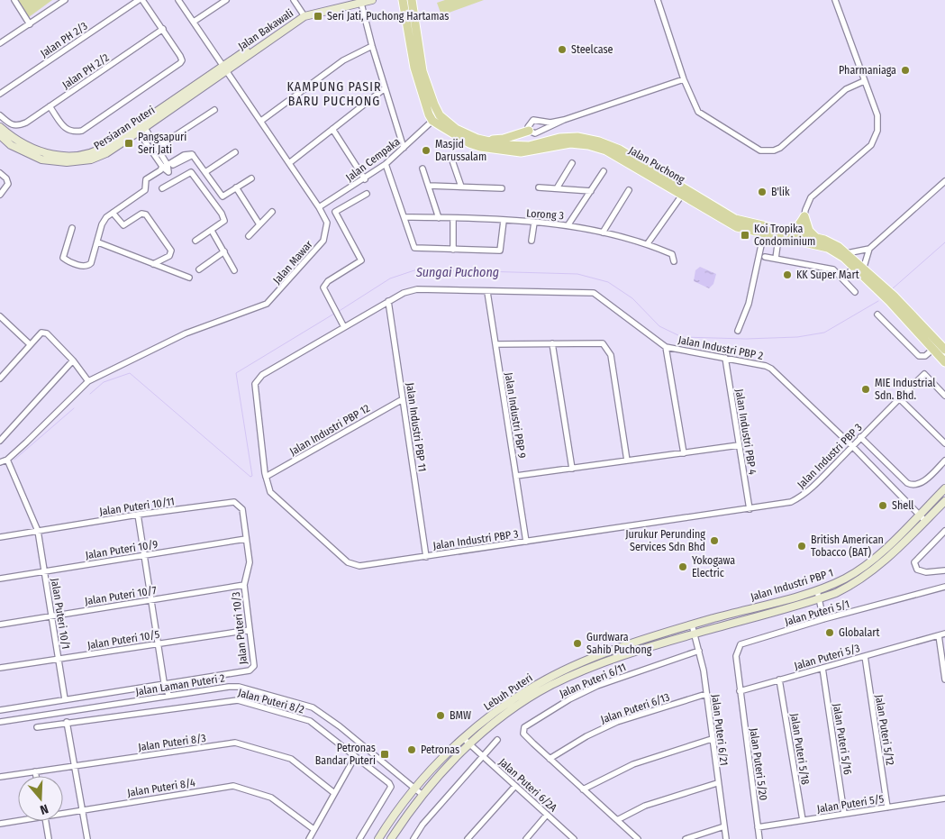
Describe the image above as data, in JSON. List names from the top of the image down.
{
  "streets": {
    "main road": [
      "Jalan Bakawali",
      "Persiaran Puteri",
      "Jalan Puchong",
      "Jalan Industri PBP 1",
      "Lebuh Puteri"
    ],
    "street": [
      "Jalan PH 2/3",
      "Jalan PH 2/2",
      "Jalan Cempaka",
      "Lorong 3",
      "Jalan Mawar",
      "Jalan Industri PBP 2",
      "Jalan Industri PBP 9",
      "Jalan Industri PBP 11",
      "Jalan Industri PBP 12",
      "Jalan Industri PBP 4",
      "Jalan Industri PBP 3",
      "Jalan Puteri 10/11",
      "Jalan Puteri 10/9",
      "Jalan Puteri 10/7",
      "Jalan Puteri 5/1",
      "Jalan Puteri 10/1",
      "Jalan Puteri 10/3",
      "Jalan Puteri 10/5",
      "Jalan Puteri 5/3",
      "Jalan Puteri 6/11",
      "Jalan Laman Puteri 2",
      "Jalan Puteri 8/2",
      "Jalan Puteri 6/13",
      "Jalan Puteri 6/21",
      "Jalan Puteri 5/12",
      "Jalan Puteri 5/16",
      "Jalan Puteri 8/3",
      "Jalan Puteri 5/18",
      "Jalan Puteri 5/20",
      "Jalan Puteri 6/2A",
      "Jalan Puteri 8/4",
      "Jalan Puteri 5/5"
    ]
  },
  "crossings": [
    ["Jalan Bakawali", "Persiaran Puteri"],
    ["Jalan Bakawali", "Jalan Mawar"],
    ["Persiaran Puteri", "Jalan Mawar"],
    ["Jalan Cempaka", "Jalan Puchong"],
    ["Jalan Cempaka", "Jalan Mawar"],
    ["Jalan Mawar", "Jalan Puteri 10/1"],
    ["Jalan Industri PBP 2", "Jalan Industri PBP 9"],
    ["Jalan Industri PBP 2", "Jalan Industri PBP 11"],
    ["Jalan Industri PBP 2", "Jalan Industri PBP 4"],
    ["Jalan Industri PBP 2", "Jalan Industri PBP 3"],
    ["Jalan Industri PBP 2", "Jalan Industri PBP 1"],
    ["Jalan Industri PBP 9", "Jalan Industri PBP 3"],
    ["Jalan Industri PBP 11", "Jalan Industri PBP 12"],
    ["Jalan Industri PBP 11", "Jalan Industri PBP 3"],
    ["Jalan Industri PBP 12", "Jalan Industri PBP 3"],
    ["Jalan Industri PBP 4", "Jalan Industri PBP 3"],
    ["Jalan Puteri 10/11", "Jalan Puteri 10/1"],
    ["Jalan Puteri 10/11", "Jalan Puteri 10/3"],
    ["Jalan Puteri 10/9", "Jalan Puteri 10/1"],
    ["Jalan Puteri 10/9", "Jalan Puteri 10/3"],
    ["Jalan Industri PBP 1", "Lebuh Puteri"],
    ["Jalan Industri PBP 1", "Jalan Puteri 6/21"],
    ["Jalan Puteri 10/7", "Jalan Puteri 10/1"],
    ["Jalan Puteri 10/7", "Jalan Puteri 10/3"],
    ["Jalan Puteri 5/1", "Jalan Puteri 5/3"],
    ["Jalan Puteri 5/1", "Jalan Puteri 5/20"],
    ["Jalan Puteri 10/1", "Jalan Puteri 10/3"],
    ["Jalan Puteri 10/1", "Jalan Puteri 10/5"],
    ["Jalan Puteri 10/3", "Jalan Puteri 10/5"],
    ["Jalan Puteri 5/3", "Jalan Puteri 5/12"],
    ["Jalan Puteri 5/3", "Jalan Puteri 5/16"],
    ["Jalan Puteri 5/3", "Jalan Puteri 5/18"],
    ["Jalan Puteri 5/3", "Jalan Puteri 5/20"],
    ["Jalan Puteri 6/11", "Jalan Puteri 6/13"],
    ["Jalan Puteri 6/11", "Jalan Puteri 6/21"],
    ["Jalan Laman Puteri 2", "Lebuh Puteri"],
    ["Lebuh Puteri", "Jalan Puteri 6/21"],
    ["Lebuh Puteri", "Jalan Puteri 6/2A"],
    ["Jalan Puteri 6/13", "Jalan Puteri 6/21"],
    ["Jalan Puteri 5/12", "Jalan Puteri 5/5"],
    ["Jalan Puteri 5/16", "Jalan Puteri 5/5"],
    ["Jalan Puteri 5/18", "Jalan Puteri 5/5"],
    ["Jalan Puteri 5/20", "Jalan Puteri 5/5"]
  ],
  "districts": ["KAMPUNG PASIR BARU PUCHONG"],
  "water": ["Sungai Puchong"],
  "places": {
    "transit": [
      "Seri Jati, Puchong Hartamas",
      "Pangsapuri Seri Jati",
      "Koi Tropika Condominium",
      "Petronas Bandar Puteri"
    ],
    "other": [
      "Steelcase",
      "Pharmaniaga",
      "Masjid Darussalam",
      "B'lik",
      "KK Super Mart",
      "MIE Industrial Sdn. Bhd.",
      "Shell",
      "Jurukur Perunding Services Sdn Bhd",
      "British American Tobacco (BAT)",
      "Yokogawa Electric",
      "Globalart",
      "Gurdwara Sahib Puchong",
      "BMW",
      "Petronas"
    ]
  },
  "north": "bottom"
}
